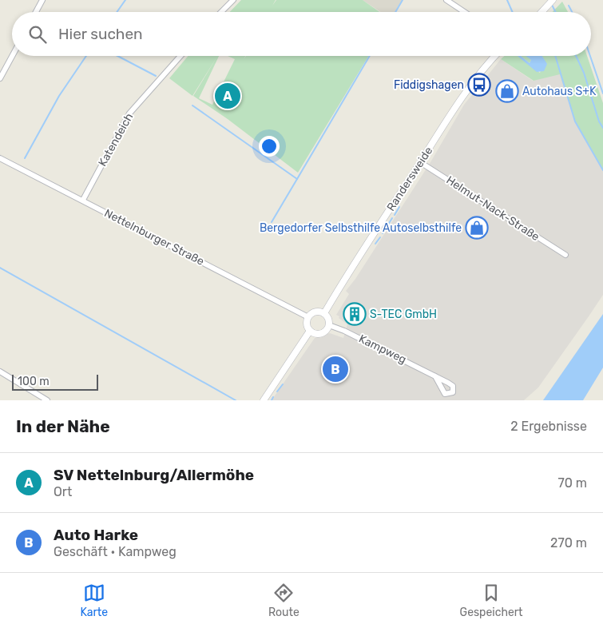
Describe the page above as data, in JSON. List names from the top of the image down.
{
  "streets": {
    "street": [
      "Katendeich",
      "Randersweide",
      "Helmut-Nack-Straße",
      "Nettelnburger Straße",
      "Kampweg"
    ]
  },
  "crossings": [
    ["Katendeich", "Nettelnburger Straße"],
    ["Randersweide", "Helmut-Nack-Straße"],
    ["Randersweide", "Nettelnburger Straße"],
    ["Randersweide", "Kampweg"],
    ["Nettelnburger Straße", "Kampweg"]
  ],
  "places": {
    "bus stop": ["Fiddigshagen"],
    "shop": ["Autohaus S+K", "Bergedorfer Selbsthilfe Autoselbsthilfe"],
    "building": ["S-TEC GmbH"]
  },
  "scale_bar": "100 m",
  "page": {
    "search": "Hier suchen",
    "pins": ["A", "B"],
    "scale": "100 m",
    "heading": ["In der Nähe", "2 Ergebnisse"],
    "list": [
      {
        "mark": "A",
        "name": "SV Nettelnburg/Allermöhe",
        "note": "Ort",
        "value": "70 m"
      },
      {
        "mark": "B",
        "name": "Auto Harke",
        "note": "Geschäft · Kampweg",
        "value": "270 m"
      }
    ],
    "nav": ["Karte", "Route", "Gespeichert"]
  }
}
